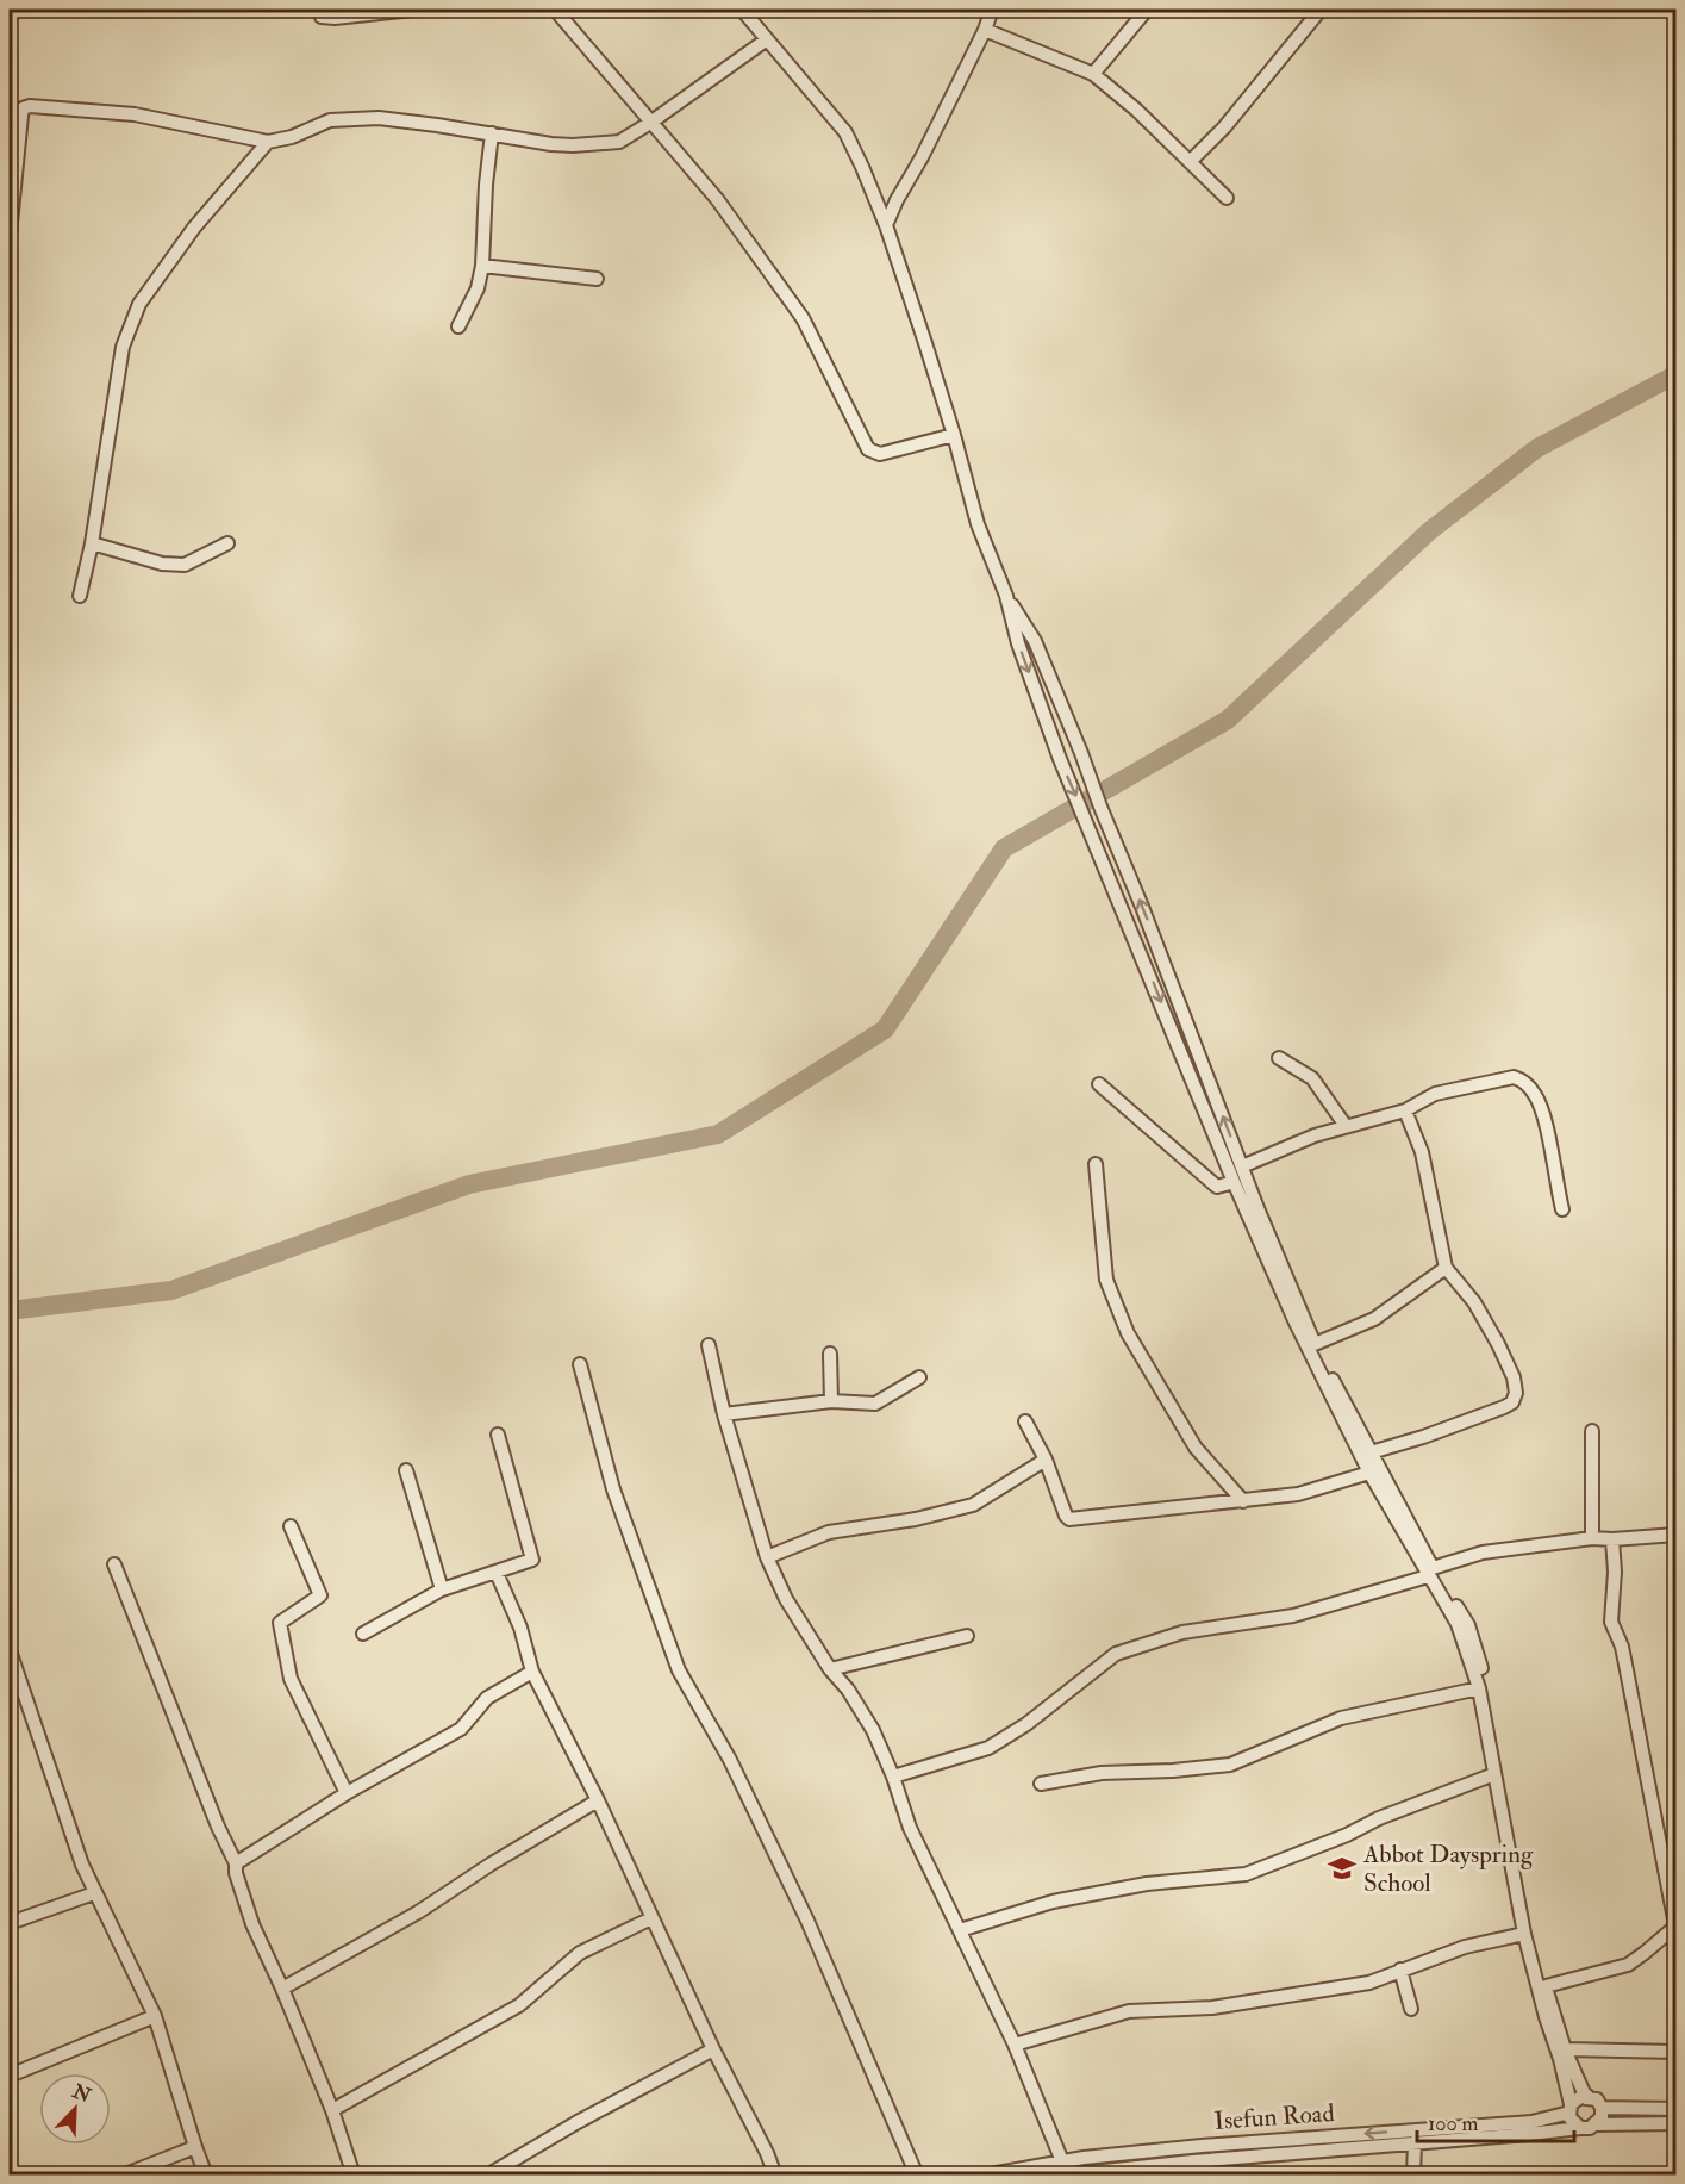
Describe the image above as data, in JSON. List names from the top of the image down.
{
  "streets": {
    "street": ["Isefun Road"]
  },
  "places": {
    "school or university": ["Abbot Dayspring School"]
  },
  "scale_bar": "100 m",
  "north": "top right"
}
